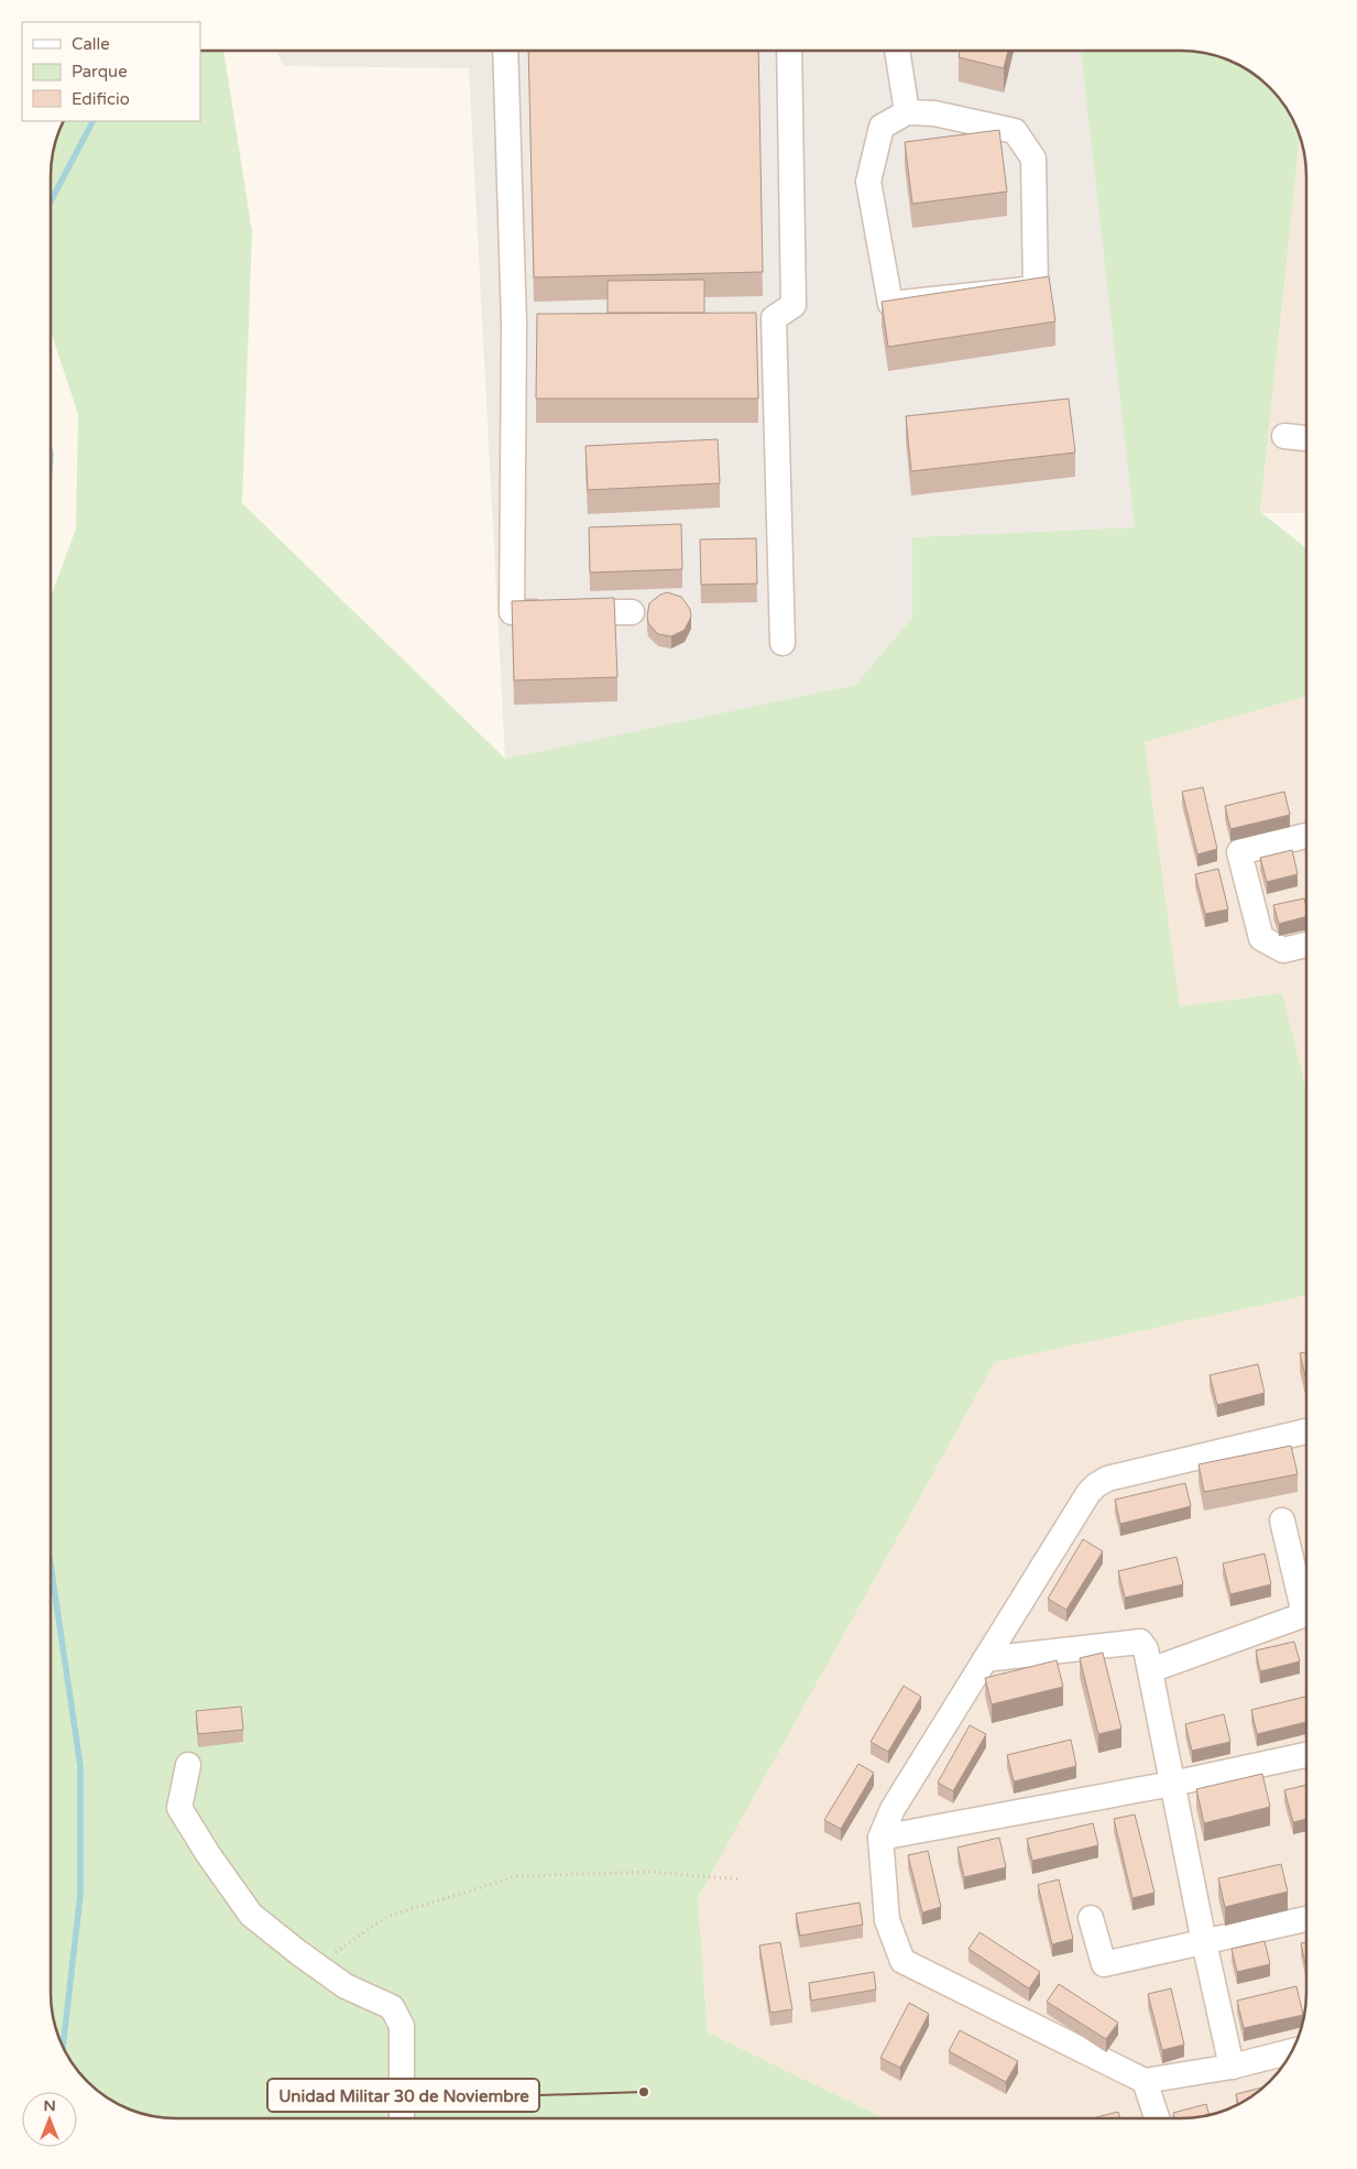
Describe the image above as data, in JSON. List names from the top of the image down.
{
  "places": ["Unidad Militar 30 de Noviembre"],
  "legend": ["Calle", "Parque", "Edificio"],
  "north": "top"
}
